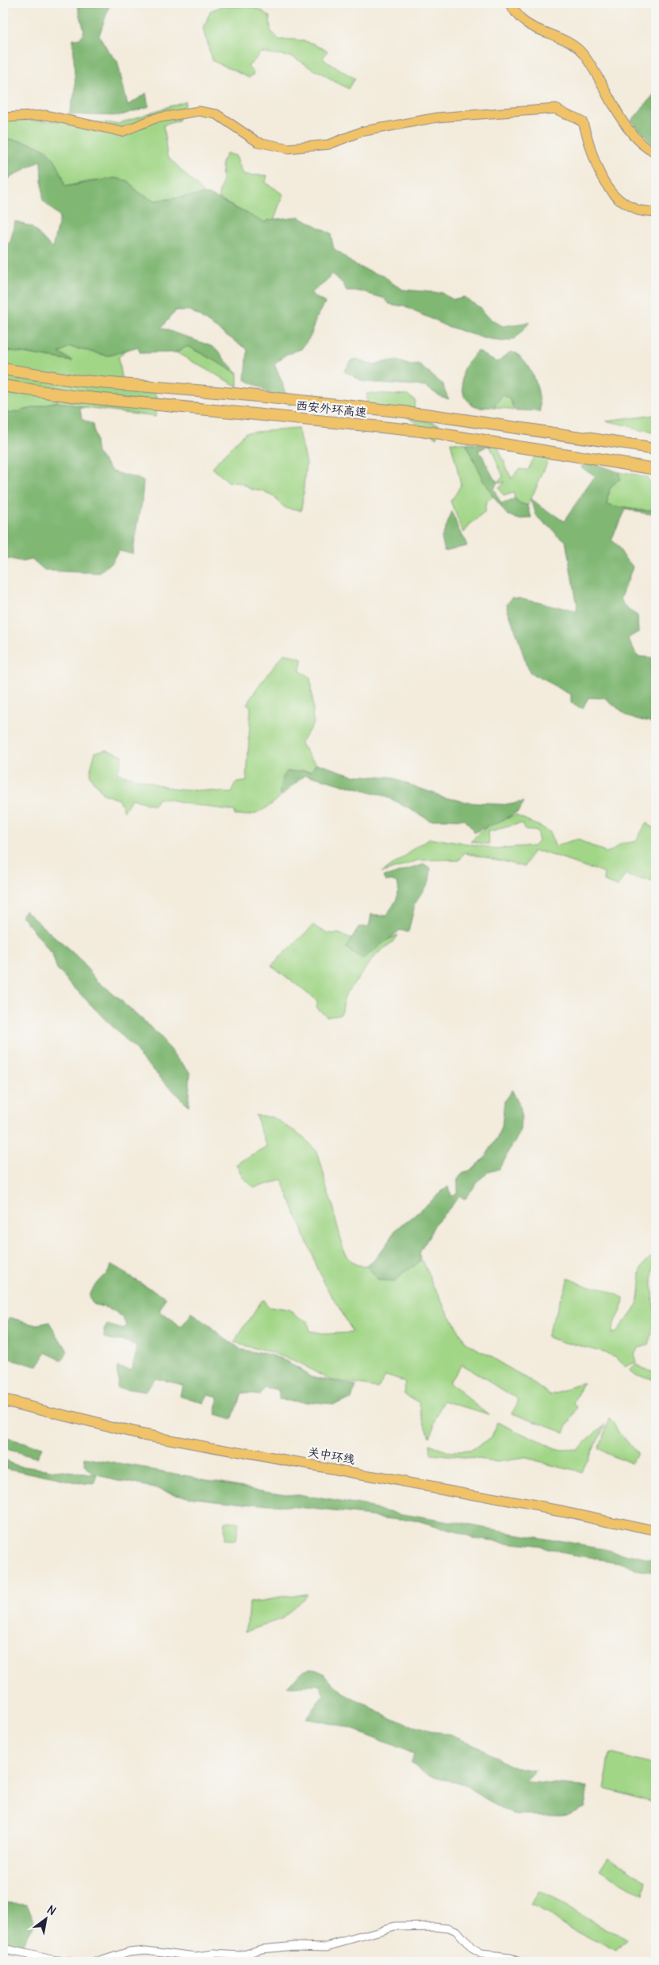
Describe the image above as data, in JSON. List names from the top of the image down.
{
  "streets": {
    "highway": ["西安外环高速", "关中环线"]
  },
  "north": "top right"
}
